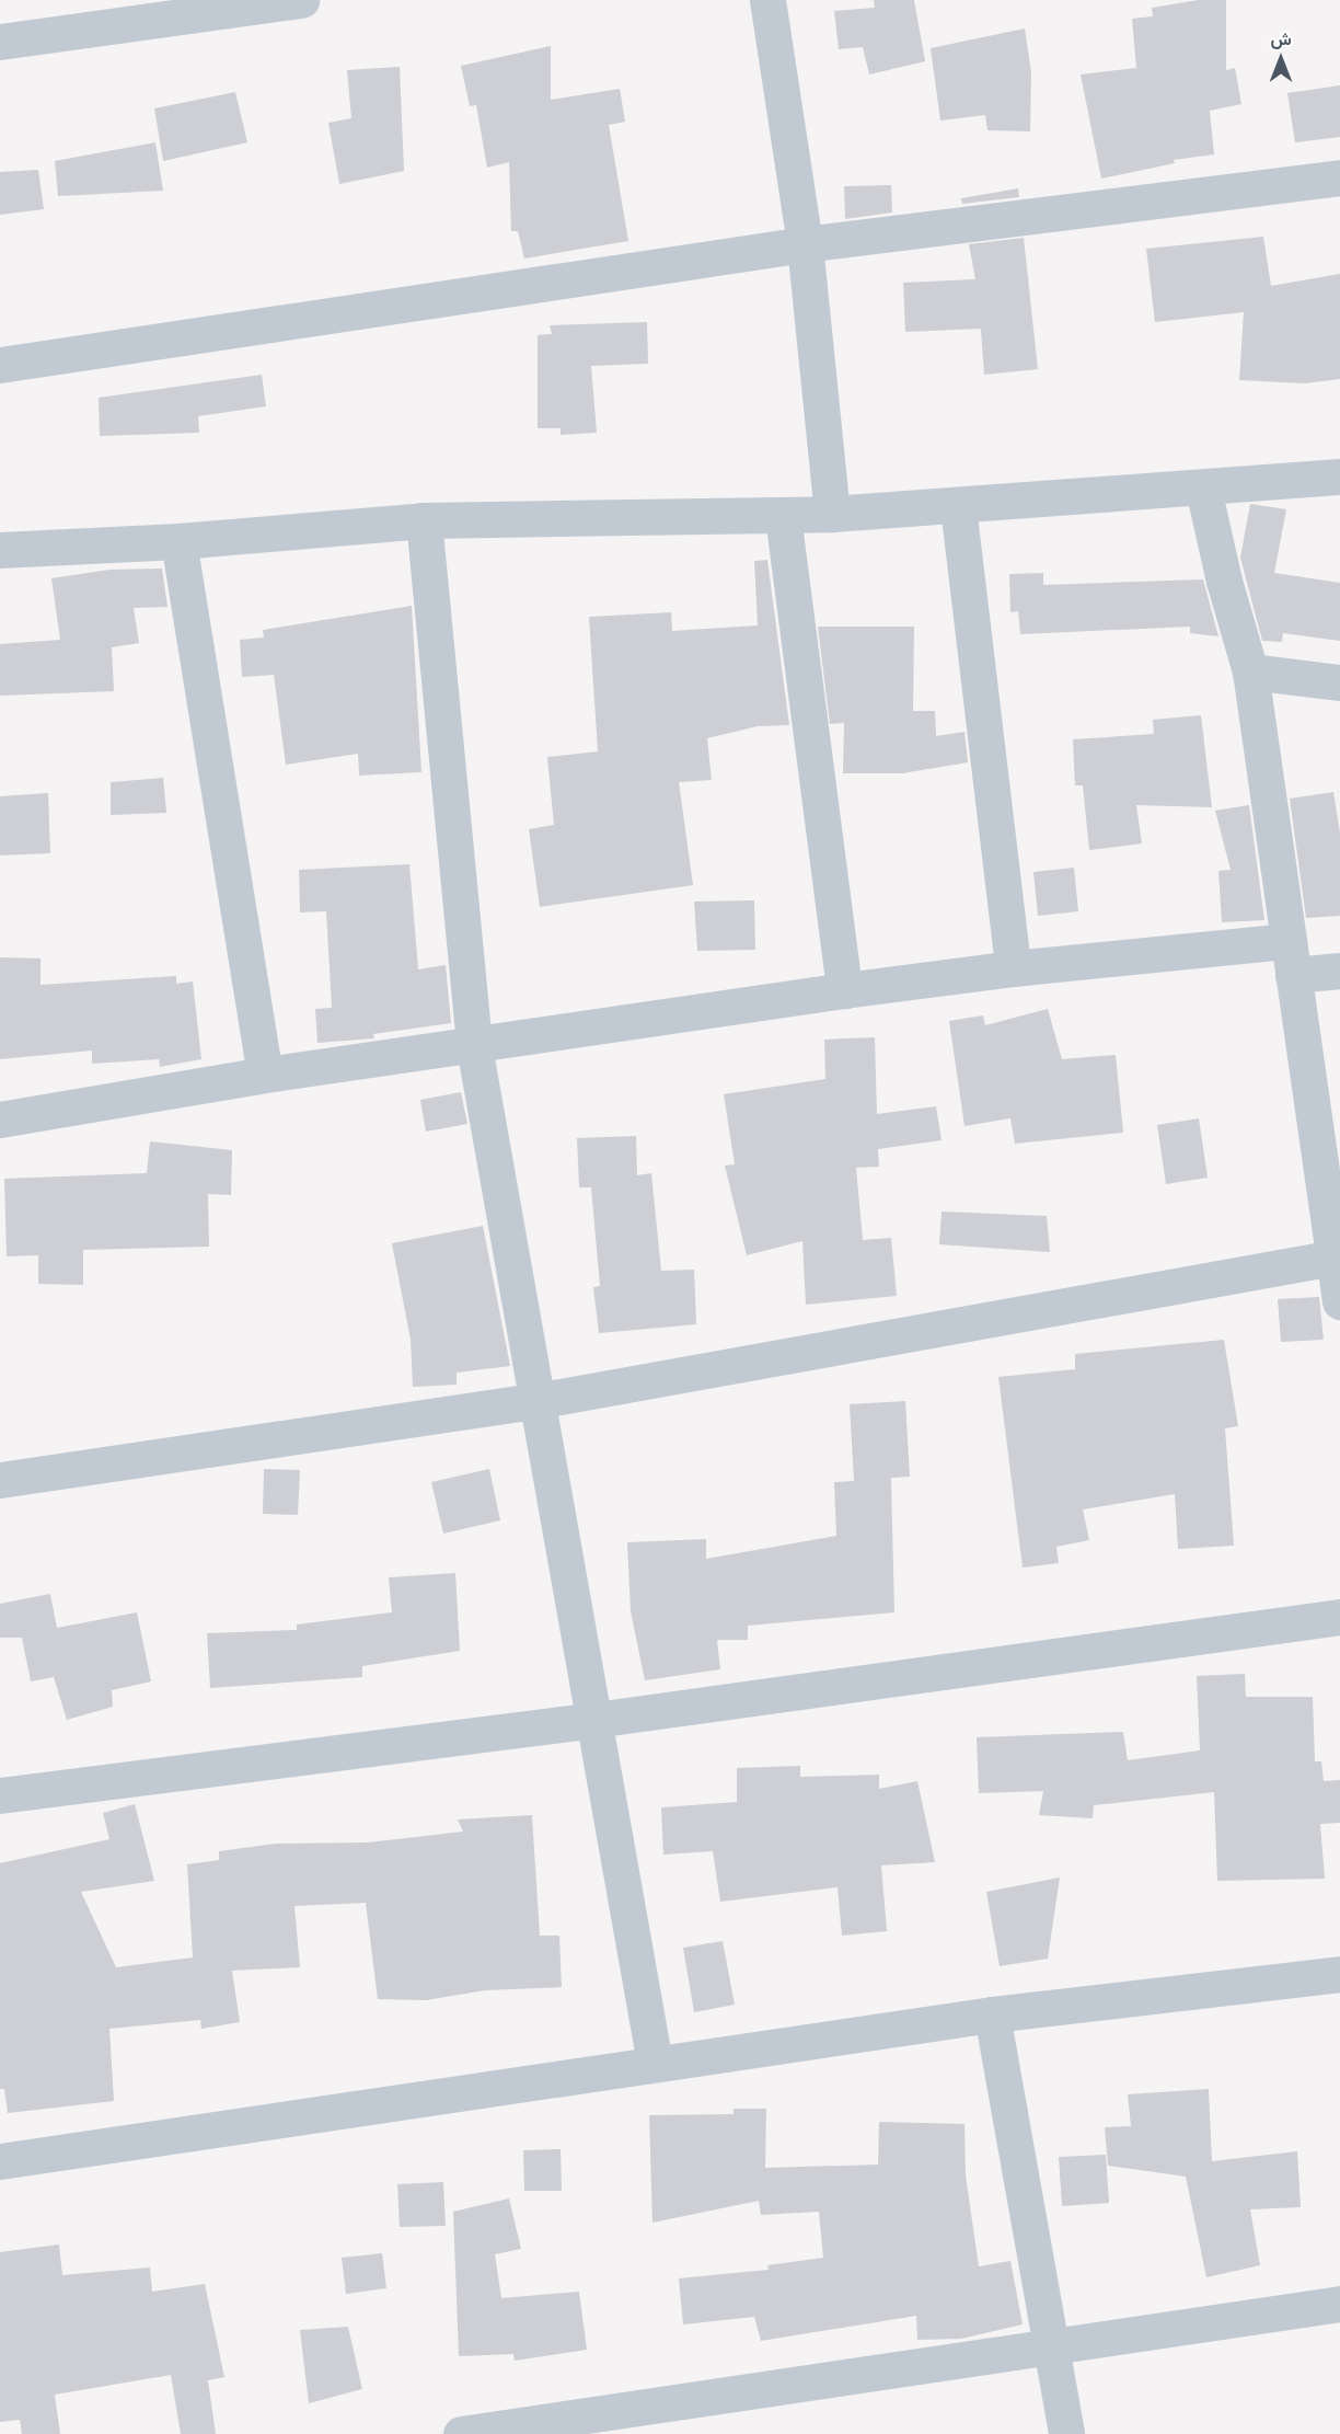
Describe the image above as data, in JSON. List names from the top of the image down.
{
  "north": "top"
}
